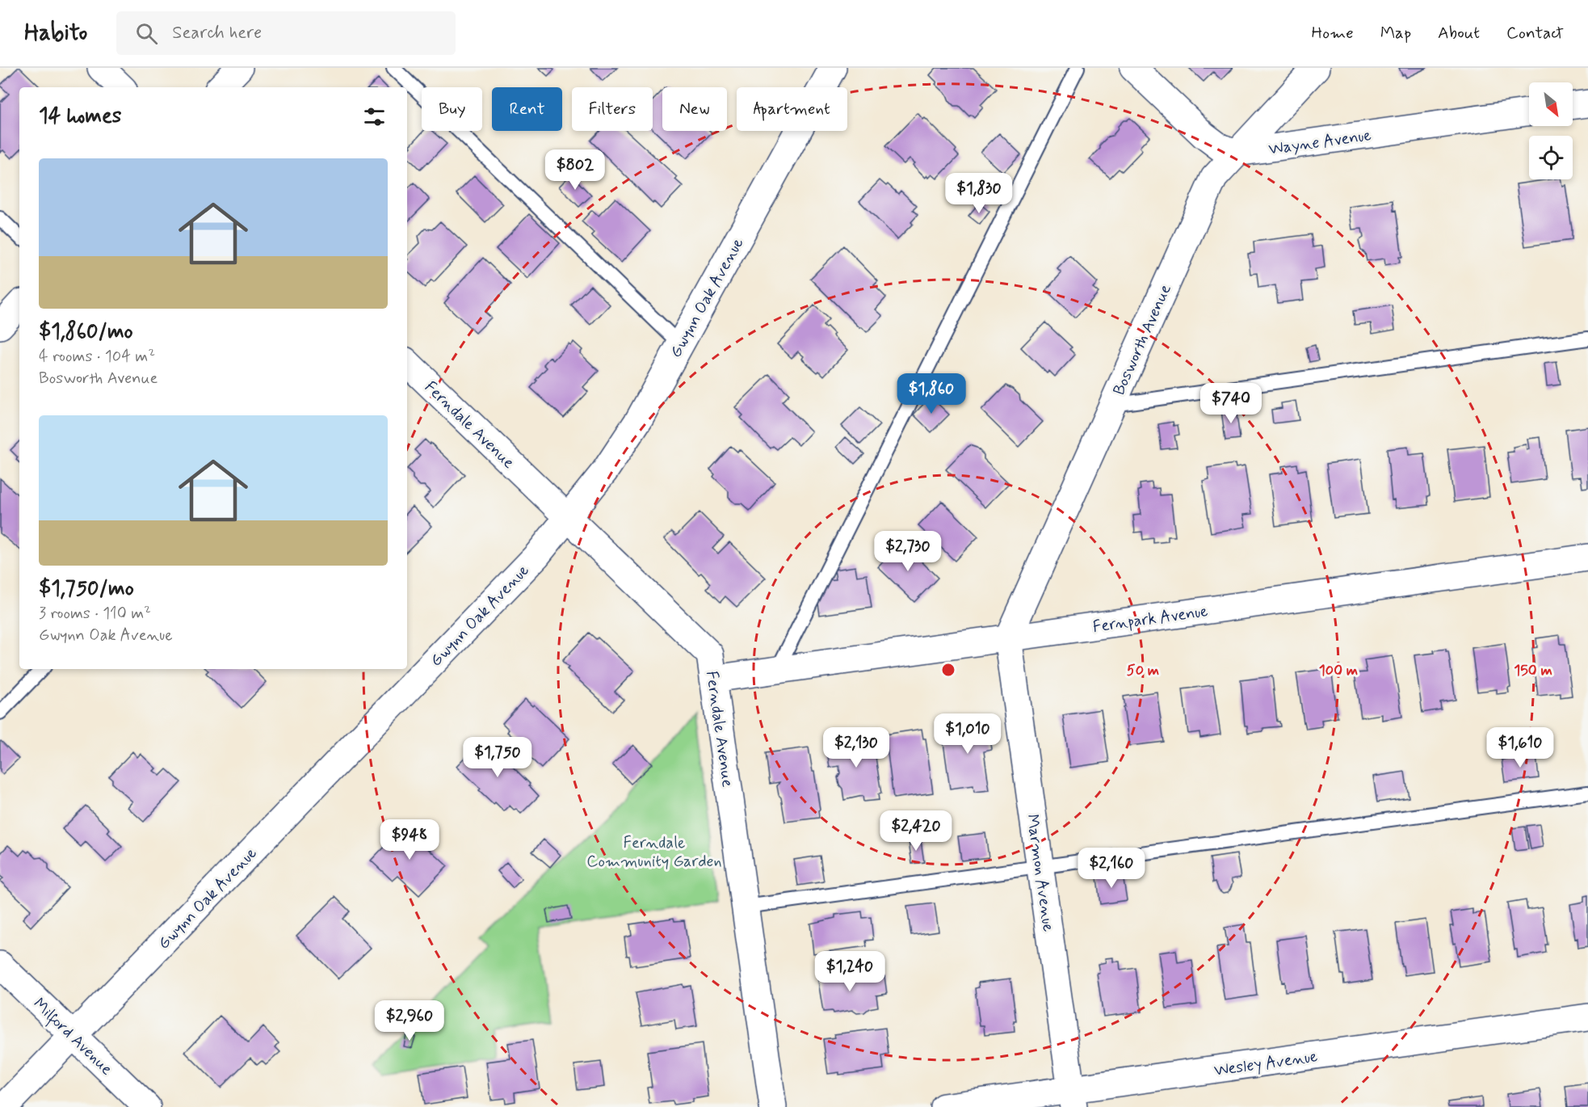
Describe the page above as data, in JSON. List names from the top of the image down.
{
  "streets": {
    "street": [
      "Wayne Avenue",
      "Gwynn Oak Avenue",
      "Bosworth Avenue",
      "Ferndale Avenue",
      "Fernpark Avenue",
      "Marmon Avenue",
      "Milford Avenue",
      "Wesley Avenue"
    ]
  },
  "crossings": [
    ["Wayne Avenue", "Bosworth Avenue"],
    ["Gwynn Oak Avenue", "Ferndale Avenue"],
    ["Gwynn Oak Avenue", "Milford Avenue"],
    ["Bosworth Avenue", "Fernpark Avenue"],
    ["Bosworth Avenue", "Marmon Avenue"],
    ["Ferndale Avenue", "Fernpark Avenue"],
    ["Fernpark Avenue", "Marmon Avenue"],
    ["Marmon Avenue", "Wesley Avenue"]
  ],
  "parks": ["Ferndale Community Garden"],
  "north": "bottom right",
  "page": {
    "header": "Habito",
    "search": "Search here",
    "nav": [
      "Home",
      "Map",
      "About",
      "Contact"
    ],
    "chip": [
      "Buy",
      "Rent",
      "Filters",
      "New",
      "Apartment"
    ],
    "heading": "14 homes",
    "list": [
      {
        "name": "$1,860/mo",
        "note": "4 rooms · 104 m² · Bosworth Avenue"
      },
      {
        "name": "$1,750/mo",
        "note": "3 rooms · 110 m² · Gwynn Oak Avenue"
      }
    ],
    "price": [
      "$802",
      "$1,830",
      "$1,860",
      "$740",
      "$2,730",
      "$1,010",
      "$2,130",
      "$1,610",
      "$1,750",
      "$2,420",
      "$948",
      "$2,160",
      "$1,240",
      "$2,960"
    ]
  },
  "rings": ["50 m", "100 m", "150 m"]
}
